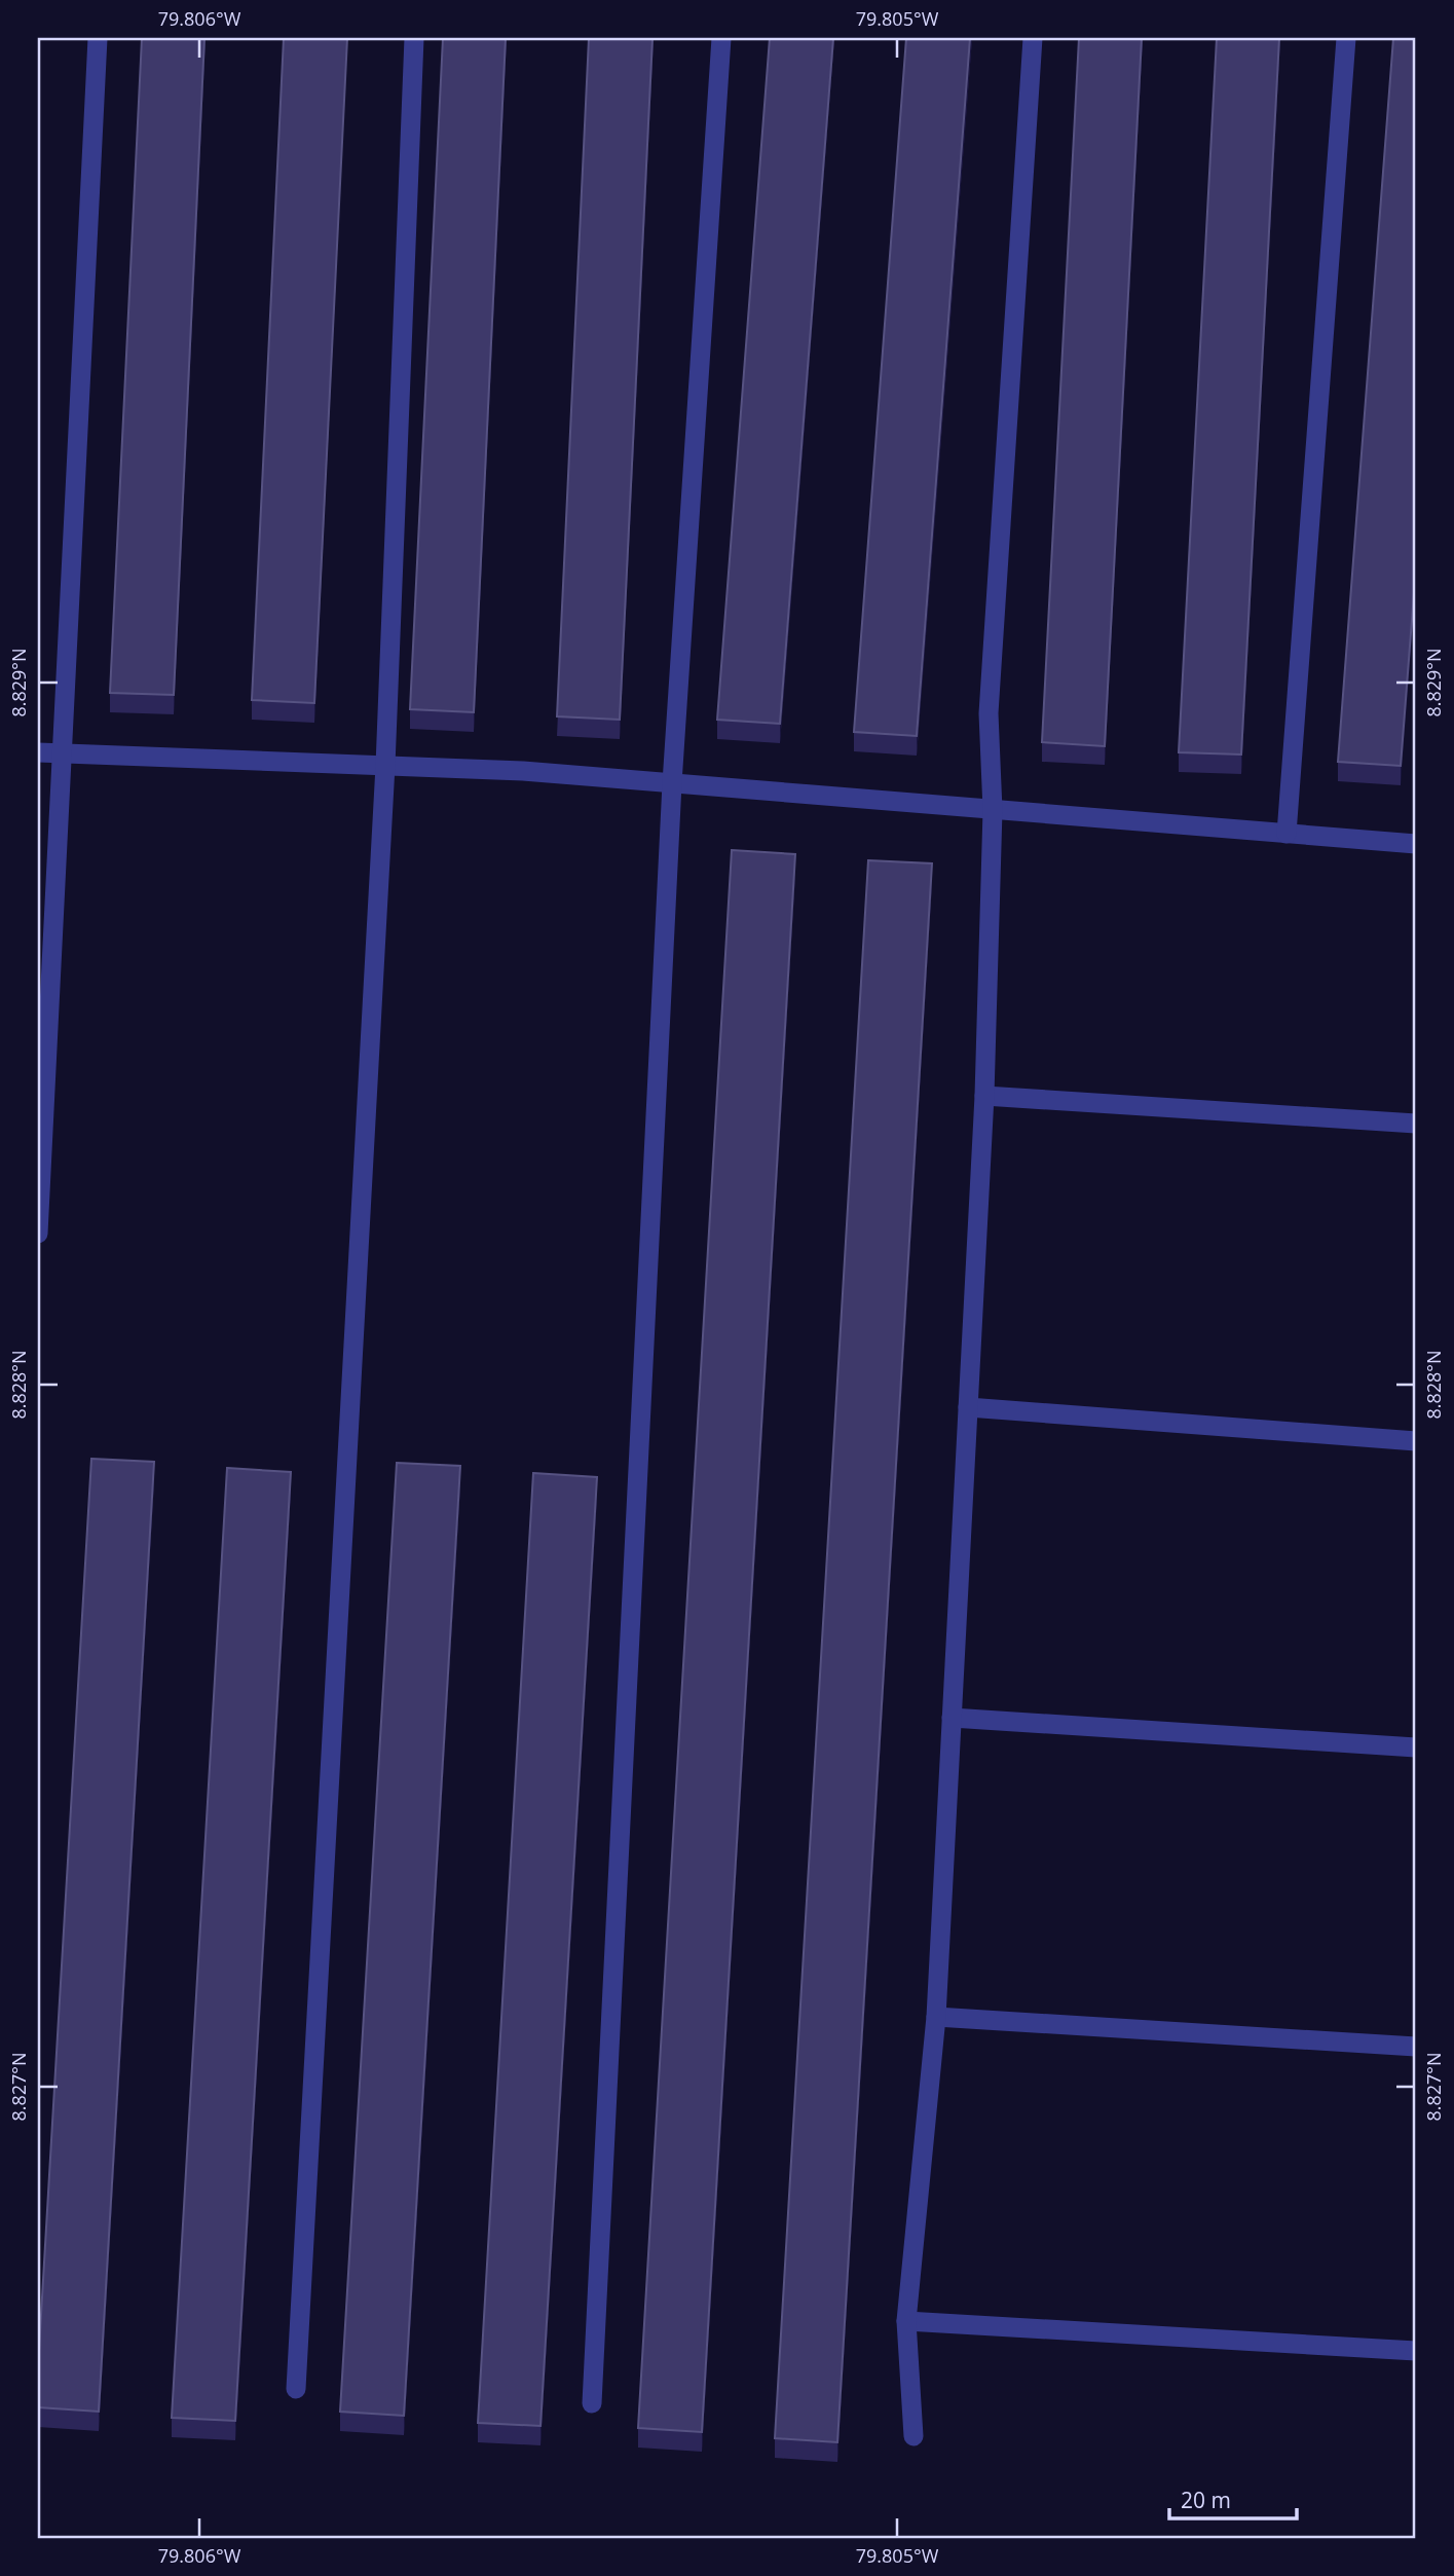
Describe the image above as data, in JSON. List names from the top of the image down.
{
  "scale_bar": "20 m",
  "coordinates": [
    "79.806°W",
    "79.805°W",
    "8.829°N",
    "8.828°N",
    "8.827°N"
  ]
}
